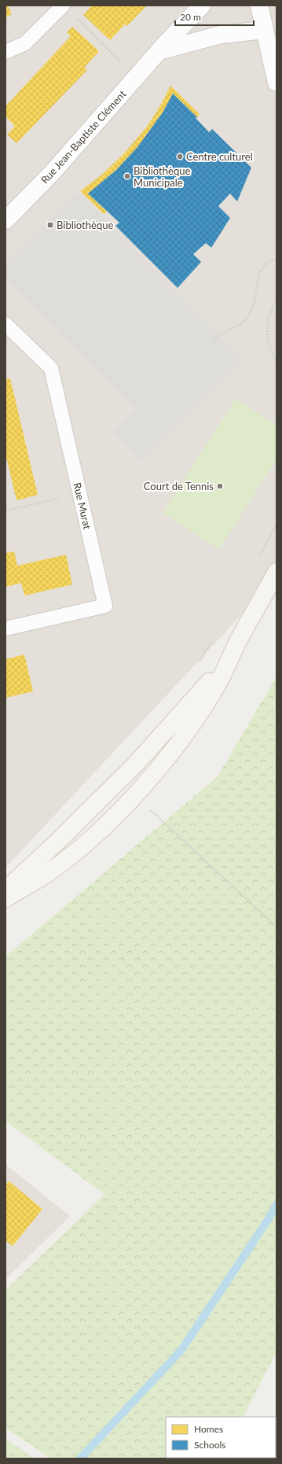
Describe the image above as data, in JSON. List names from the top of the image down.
{
  "streets": {
    "street": ["Rue Jean-Baptiste Clément"],
    "lane": ["Rue Murat"]
  },
  "places": {
    "other": ["Centre culturel", "Bibliothèque Municipale", "Court de Tennis"],
    "transit": ["Bibliothèque"]
  },
  "legend": ["Homes", "Schools"],
  "scale_bar": "20 m"
}
